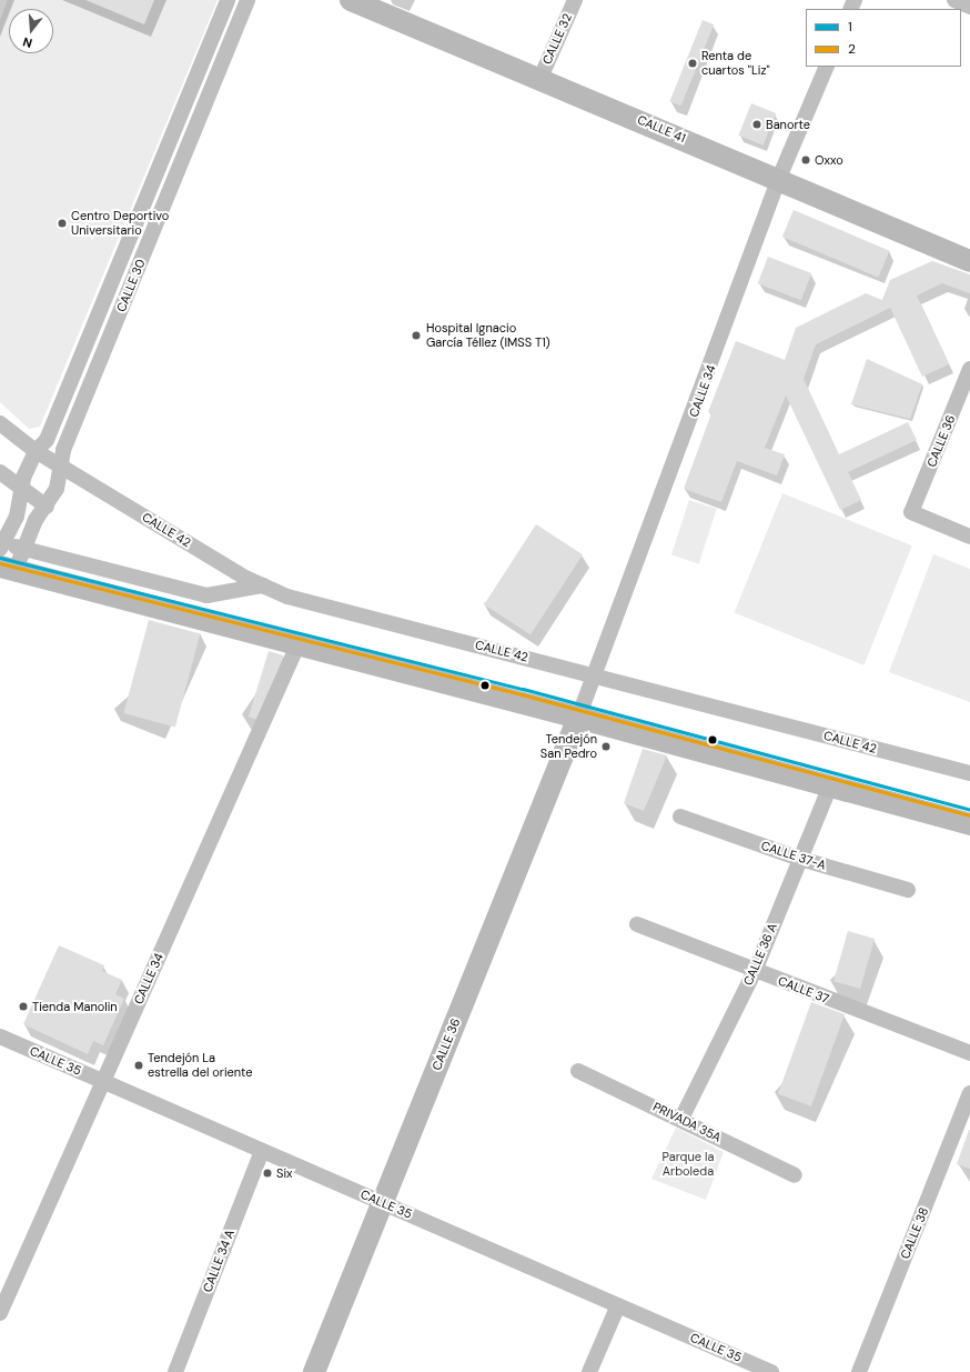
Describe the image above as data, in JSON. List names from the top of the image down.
{
  "streets": {
    "street": [
      "CALLE 32",
      "CALLE 41",
      "CALLE 30",
      "CALLE 34",
      "CALLE 36",
      "CALLE 42",
      "CALLE 37-A",
      "CALLE 36 A",
      "CALLE 37",
      "CALLE 35",
      "PRIVADA 35A",
      "CALLE 38",
      "CALLE 34 A"
    ]
  },
  "crossings": [
    ["CALLE 32", "CALLE 41"],
    ["CALLE 41", "CALLE 34"],
    ["CALLE 30", "CALLE 42"],
    ["CALLE 34", "CALLE 36"],
    ["CALLE 34", "CALLE 42"],
    ["CALLE 34", "CALLE 35"],
    ["CALLE 36", "CALLE 35"],
    ["CALLE 37-A", "CALLE 36 A"],
    ["CALLE 36 A", "CALLE 37"],
    ["CALLE 36 A", "PRIVADA 35A"],
    ["CALLE 35", "CALLE 34 A"]
  ],
  "parks": ["Parque la Arboleda"],
  "places": [
    "Renta de cuartos \"Liz\"",
    "Banorte",
    "Oxxo",
    "Centro Deportivo Universitario",
    "Hospital Ignacio García Téllez (IMSS T1)",
    "Tendejón San Pedro",
    "Tienda Manolin",
    "Tendejón La estrella del oriente",
    "Six"
  ],
  "lines": ["transit line 1", "transit line 2"],
  "legend": ["1", "2"],
  "north": "bottom"
}
